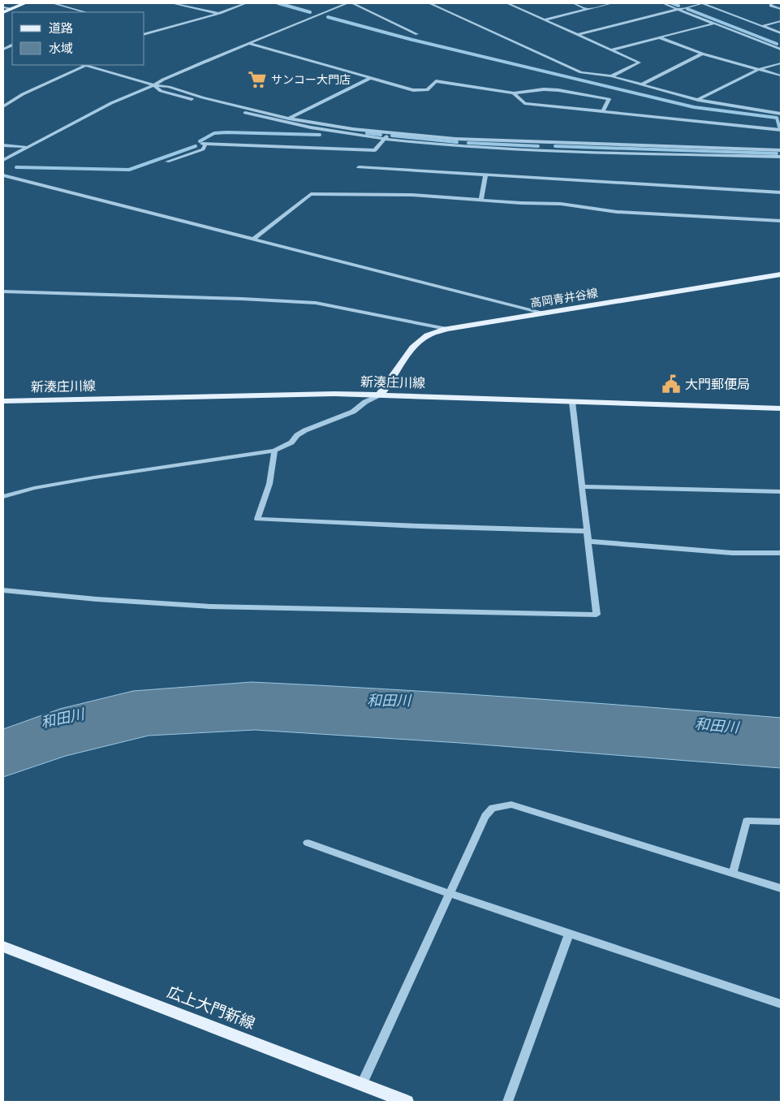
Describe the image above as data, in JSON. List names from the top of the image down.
{
  "streets": {
    "main road": ["高岡青井谷線", "新湊庄川線", "広上大門新線"]
  },
  "crossings": [
    ["高岡青井谷線", "新湊庄川線"]
  ],
  "water": ["和田川"],
  "places": {
    "supermarket": ["サンコー大門店"],
    "public building": ["大門郵便局"]
  },
  "legend": ["道路", "水域"]
}
